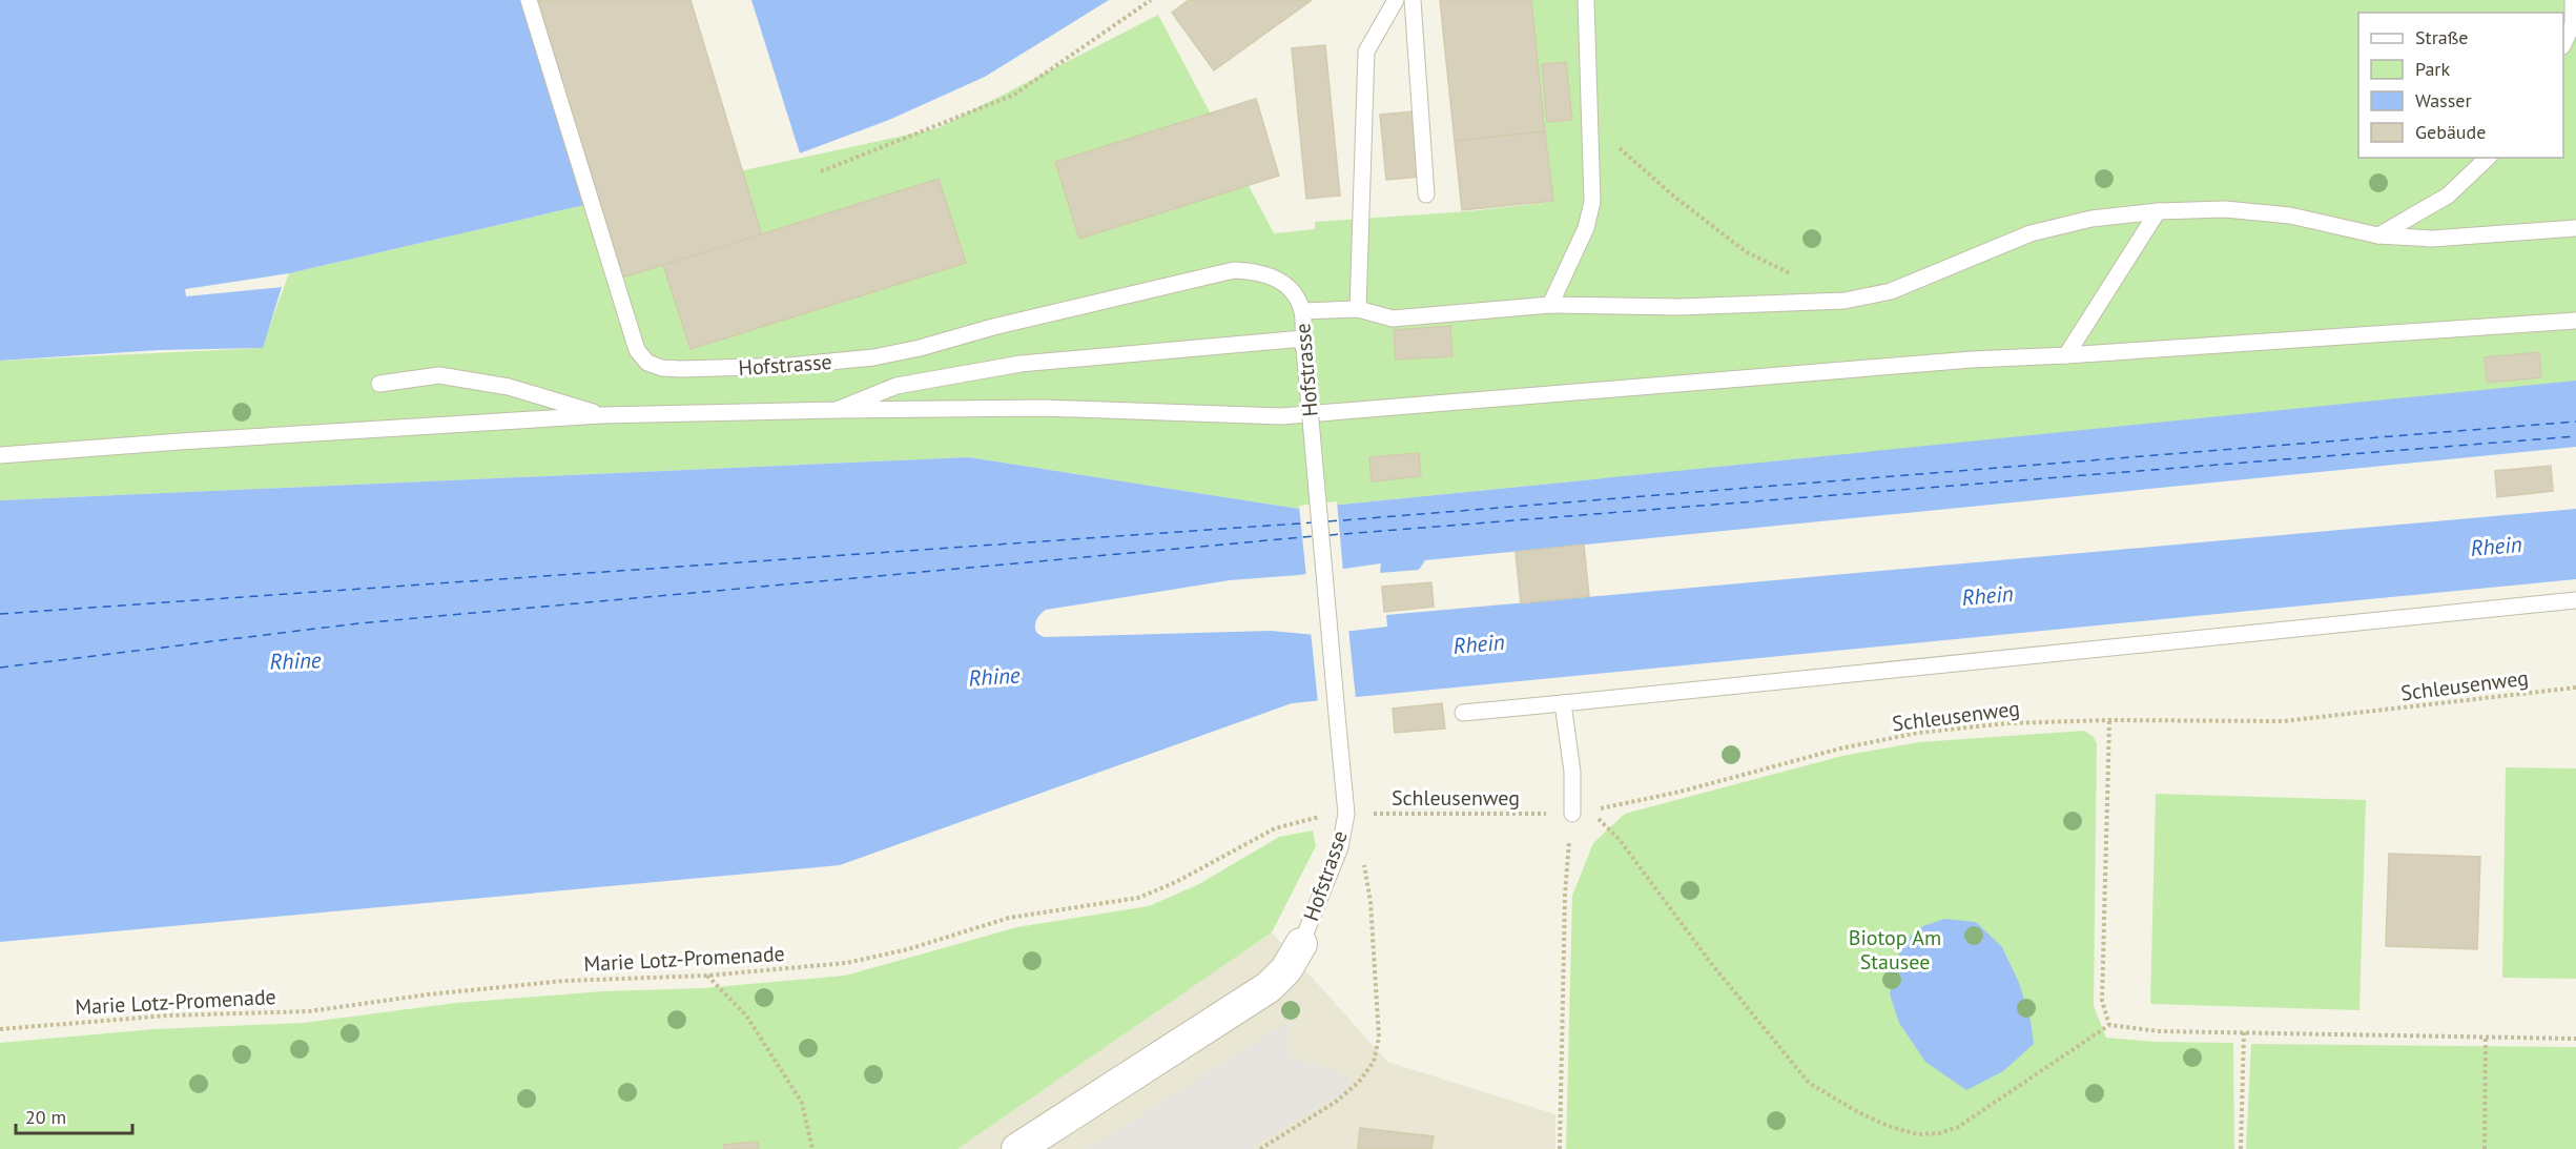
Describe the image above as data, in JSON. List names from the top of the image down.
{
  "streets": {
    "street": ["Hofstrasse"],
    "path": ["Schleusenweg", "Marie Lotz-Promenade"]
  },
  "crossings": [
    ["Hofstrasse", "Schleusenweg"],
    ["Hofstrasse", "Marie Lotz-Promenade"],
    ["Schleusenweg", "Marie Lotz-Promenade"]
  ],
  "water": ["Rhein", "Rhine"],
  "parks": ["Biotop Am Stausee"],
  "legend": [
    "Straße",
    "Park",
    "Wasser",
    "Gebäude"
  ],
  "scale_bar": "20 m"
}
